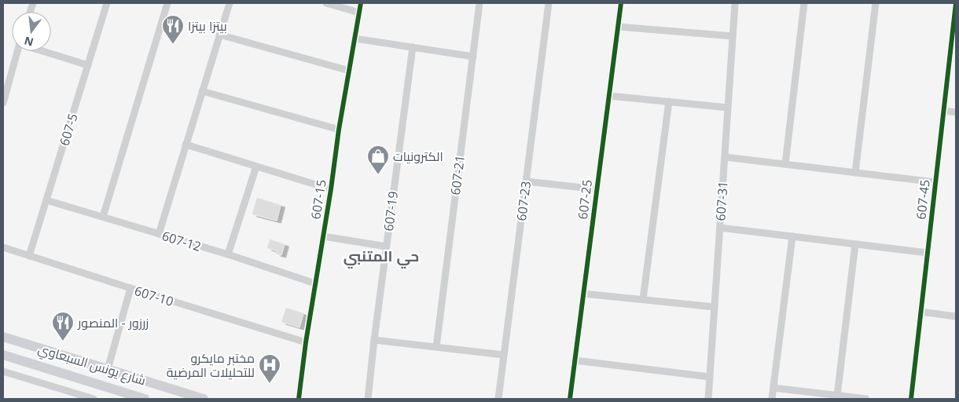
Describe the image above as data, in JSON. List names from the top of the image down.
{
  "streets": {
    "main road": ["شارع يونس السبعاوي"],
    "street": [
      "607-5",
      "607-21",
      "607-15",
      "607-25",
      "607-45",
      "607-23",
      "607-31",
      "607-19",
      "607-12",
      "607-10"
    ]
  },
  "crossings": [
    ["607-5", "607-12"],
    ["607-5", "607-10"],
    ["607-15", "607-12"],
    ["607-15", "607-10"]
  ],
  "districts": ["حي المتنبي"],
  "places": {
    "restaurant": ["بيتزا بيتزا", "زرزور - المنصور"],
    "shop": ["الكترونيات"],
    "hospital": ["مختبر مايكرو للتحليلات المرضية"]
  },
  "north": "bottom"
}
